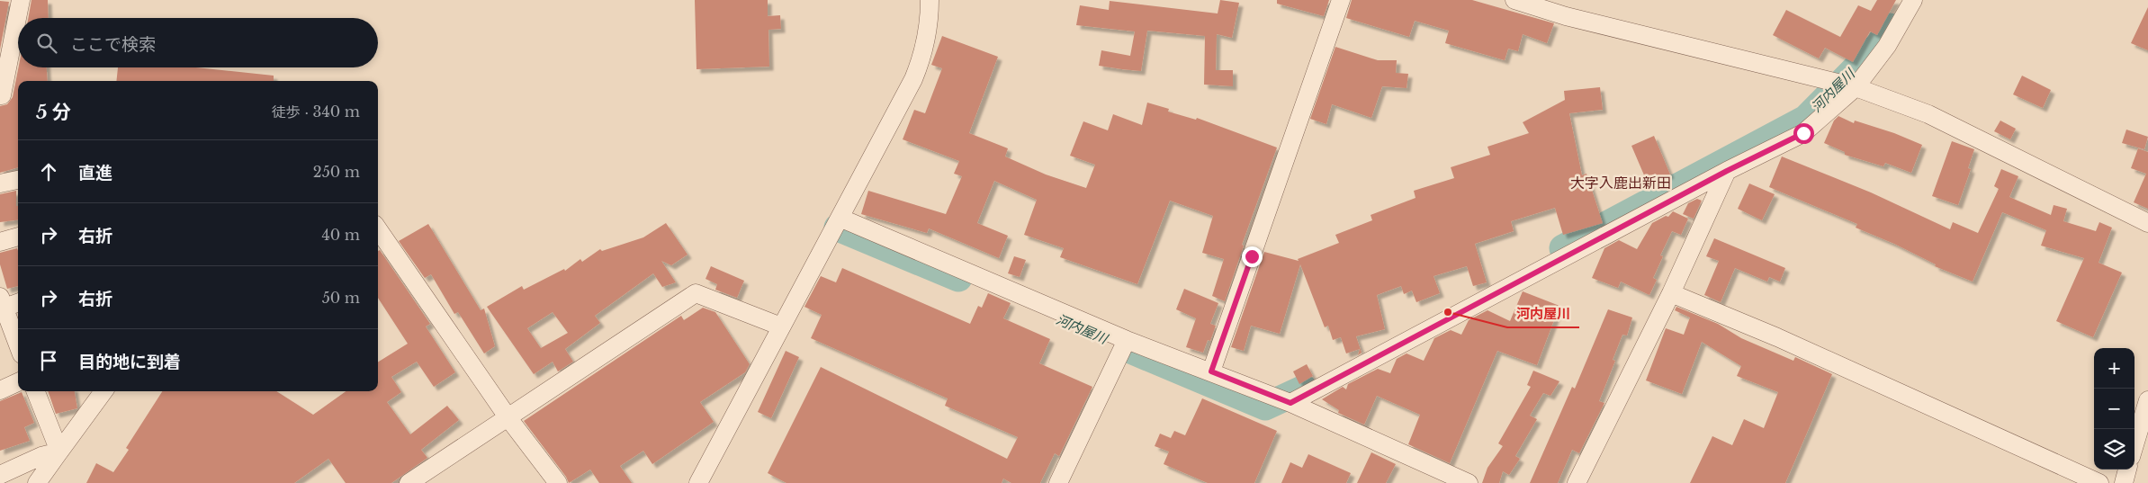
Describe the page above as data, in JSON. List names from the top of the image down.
{
  "districts": ["大字入鹿出新田"],
  "water": ["河内屋川"],
  "places": ["河内屋川"],
  "page": {
    "search": "ここで検索",
    "heading": ["5 分", "徒歩 · 340 m"],
    "list": [
      ["直進", "250 m"],
      ["右折", "40 m"],
      ["右折", "50 m"],
      "目的地に到着"
    ],
    "map_buttons": ["+", "−"]
  }
}
